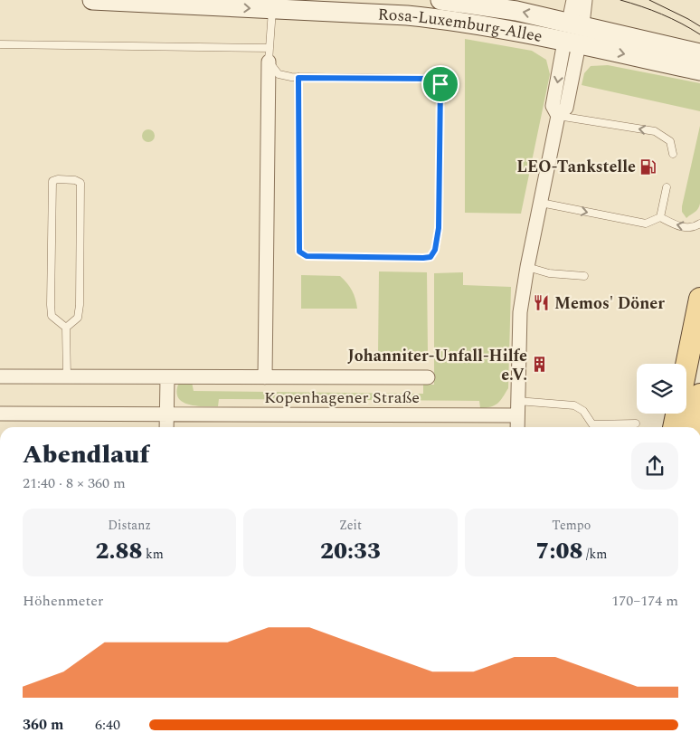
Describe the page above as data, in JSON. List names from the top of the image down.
{
  "streets": {
    "street": ["Rosa-Luxemburg-Allee", "Kopenhagener Straße"]
  },
  "places": {
    "fuel station": ["LEO-Tankstelle"],
    "restaurant": ["Memos' Döner"],
    "building": ["Johanniter-Unfall-Hilfe e.V."]
  },
  "page": {
    "heading": ["Abendlauf", "21:40 · 8 × 360 m"],
    "stats": [
      ["Distanz", "2.88 km"],
      ["Zeit", "20:33"],
      ["Tempo", "7:08 /km"]
    ],
    "chart": ["Höhenmeter", "170–174 m"],
    "list": [
      {
        "name": "360 m",
        "note": "6:40"
      }
    ]
  }
}
